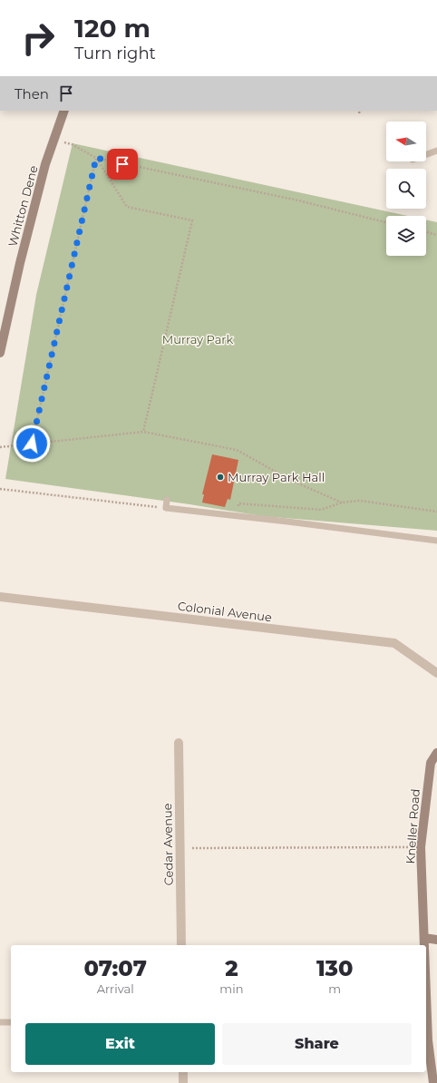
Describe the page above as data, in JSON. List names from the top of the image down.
{
  "streets": {
    "main road": ["Whitton Dene", "Kneller Road"],
    "street": ["Colonial Avenue", "Cedar Avenue"]
  },
  "parks": ["Murray Park"],
  "places": ["Murray Park Hall"],
  "north": "left",
  "page": {
    "turn": ["120 m", "Turn right"],
    "then": "Then",
    "eta": [
      "07:07",
      "Arrival",
      "2",
      "min",
      "130",
      "m"
    ],
    "buttons": ["Exit", "Share"]
  }
}
